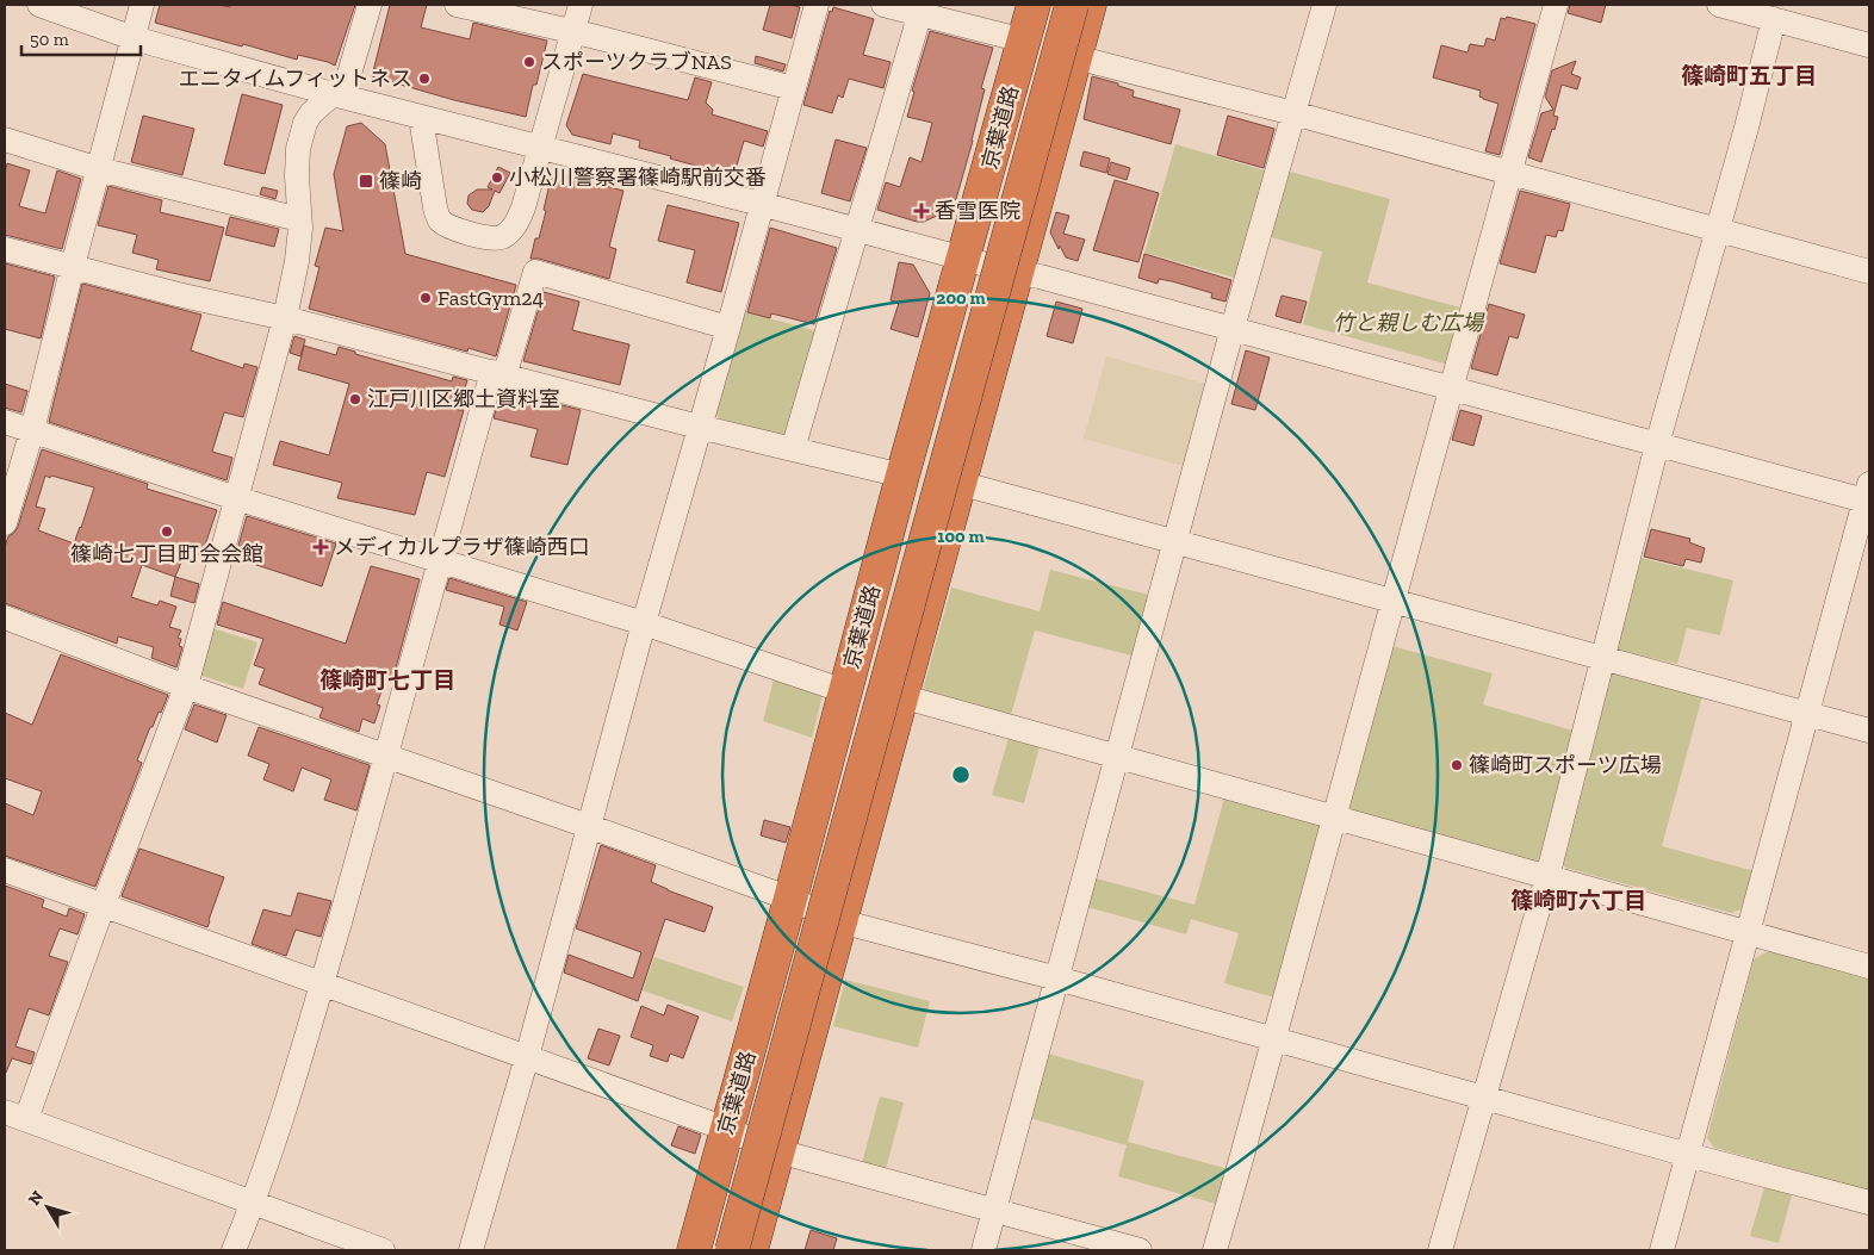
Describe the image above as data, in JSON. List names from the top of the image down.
{
  "streets": {
    "highway": ["京葉道路"]
  },
  "districts": ["篠崎町五丁目", "篠崎町七丁目", "篠崎町六丁目"],
  "parks": ["竹と親しむ広場"],
  "places": {
    "other": [
      "スポーツクラブNAS",
      "エニタイムフィットネス",
      "小松川警察署篠崎駅前交番",
      "FastGym24",
      "江戸川区郷土資料室",
      "篠崎七丁目町会会館",
      "篠崎町スポーツ広場"
    ],
    "transit": ["篠崎"],
    "health": ["香雪医院", "メディカルプラザ篠崎西口"]
  },
  "scale_bar": "50 m",
  "north": "top left",
  "rings": ["200 m", "100 m"]
}
